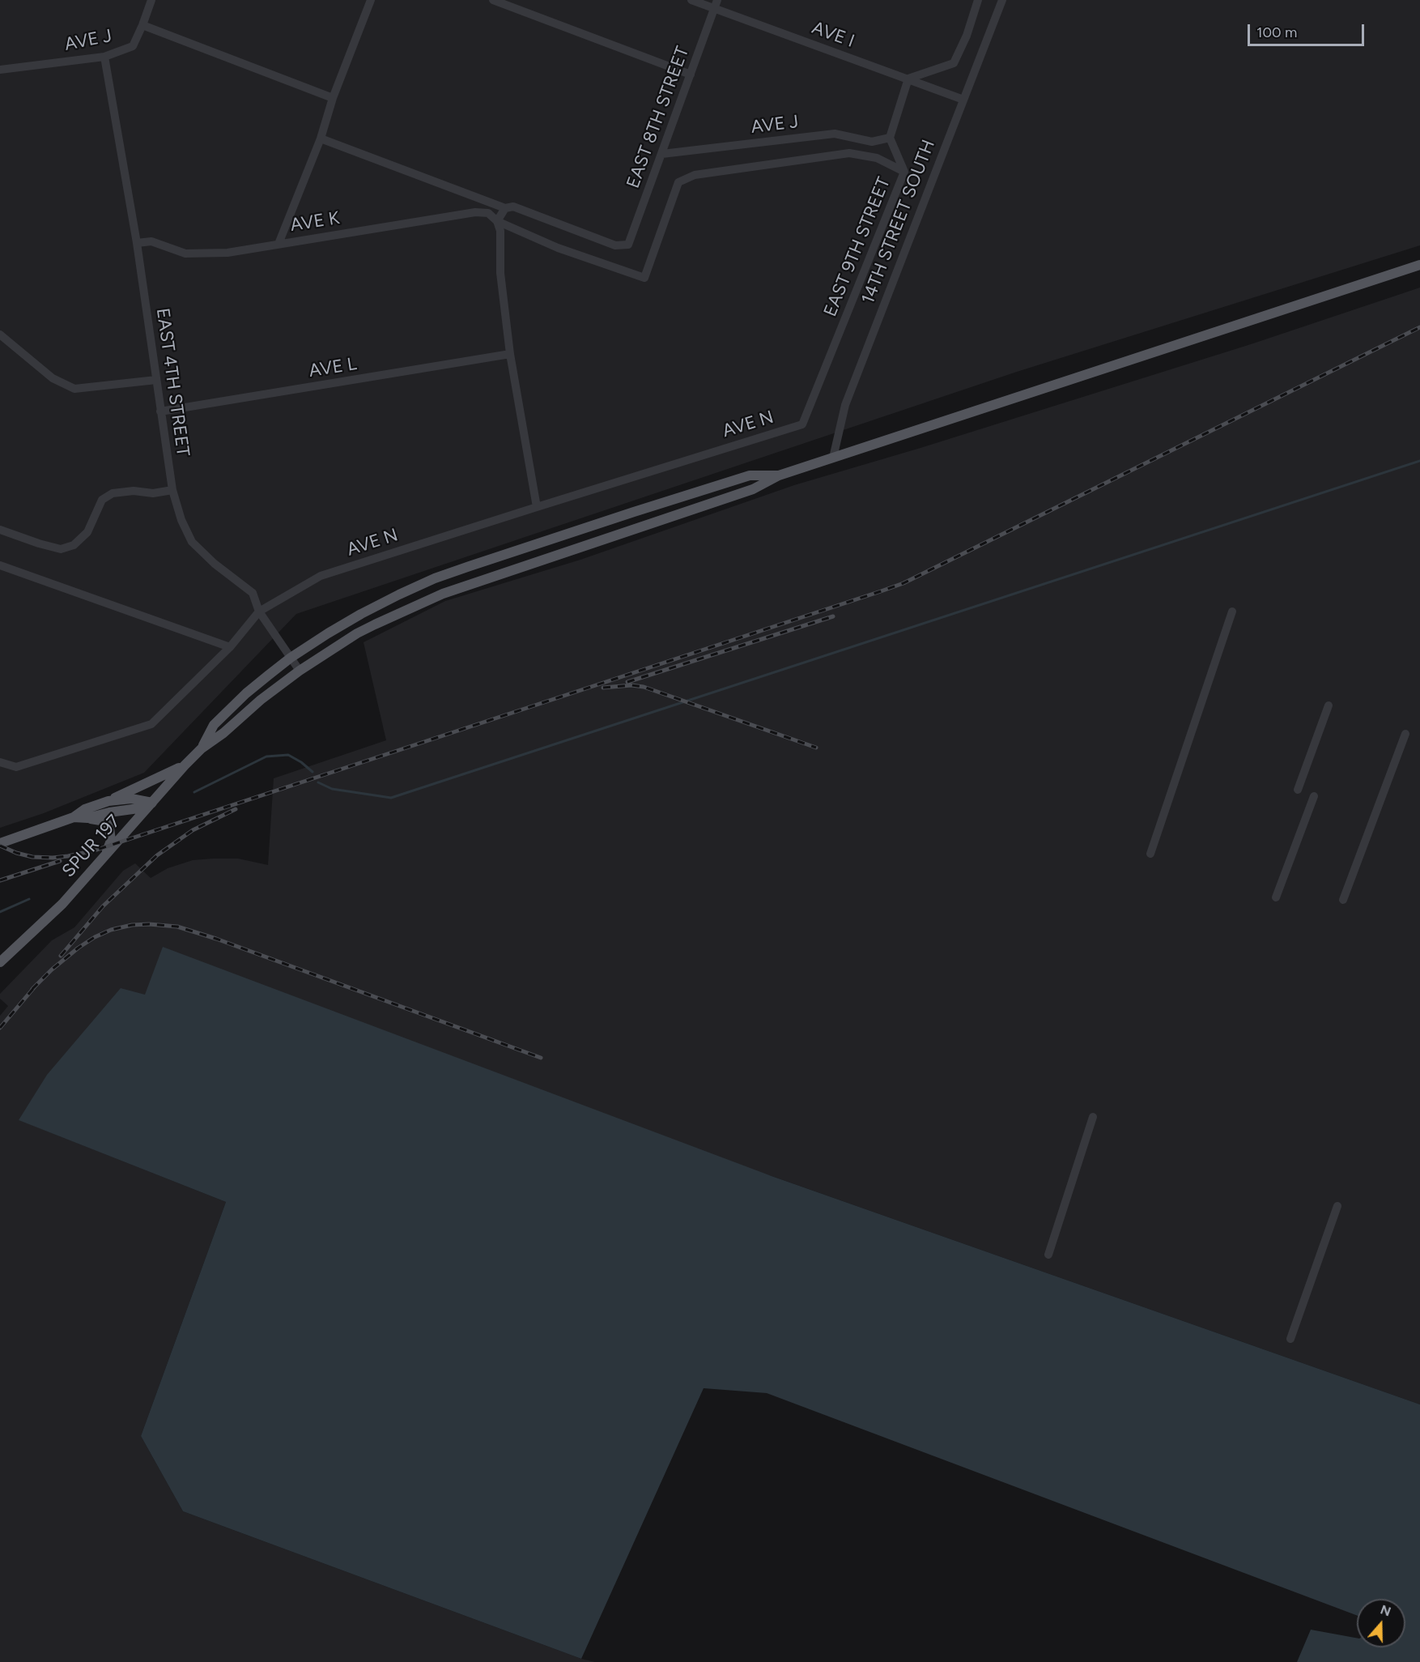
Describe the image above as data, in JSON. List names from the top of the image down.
{
  "streets": {
    "main road": ["SPUR 197"],
    "street": [
      "AVE I",
      "AVE J",
      "EAST 8TH STREET",
      "AVE K",
      "14TH STREET SOUTH",
      "EAST 9TH STREET",
      "AVE L",
      "EAST 4TH STREET",
      "AVE N"
    ]
  },
  "crossings": [
    ["AVE I", "EAST 8TH STREET"],
    ["AVE I", "14TH STREET SOUTH"],
    ["AVE J", "EAST 8TH STREET"],
    ["AVE J", "EAST 9TH STREET"],
    ["AVE J", "EAST 4TH STREET"],
    ["AVE K", "EAST 9TH STREET"],
    ["AVE K", "EAST 4TH STREET"],
    ["EAST 9TH STREET", "AVE N"],
    ["AVE L", "EAST 4TH STREET"],
    ["EAST 4TH STREET", "AVE N"]
  ],
  "scale_bar": "100 m",
  "north": "top"
}
